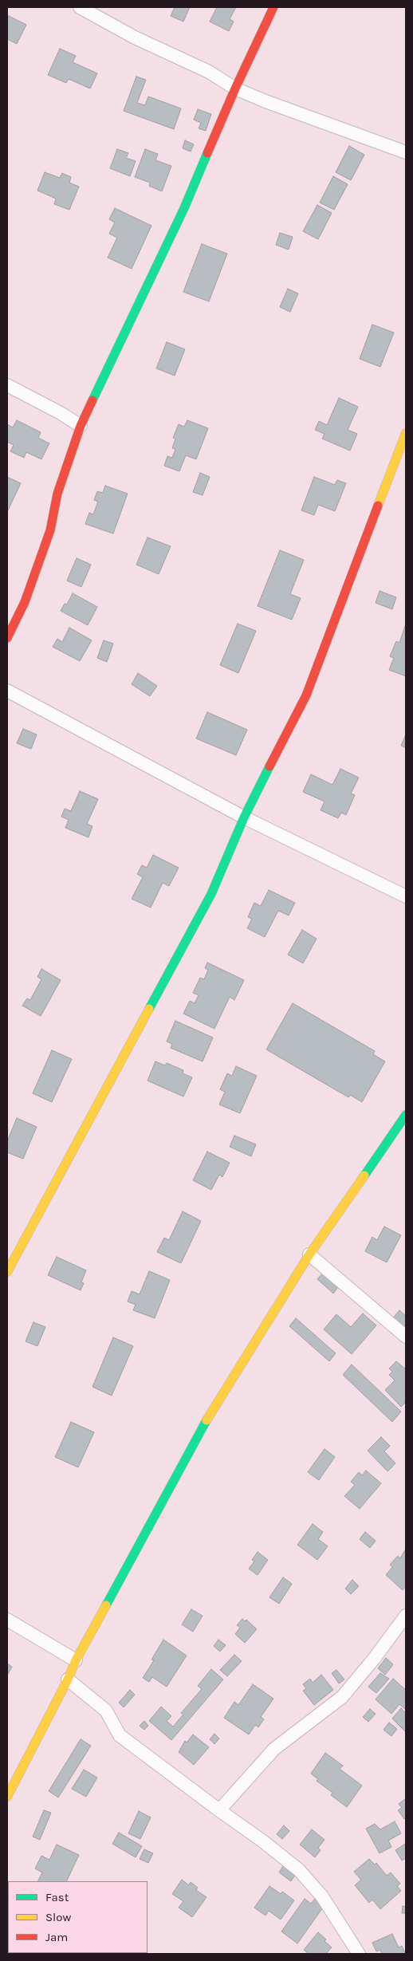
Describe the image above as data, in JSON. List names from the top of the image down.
{
  "legend": ["Fast", "Slow", "Jam"]
}
